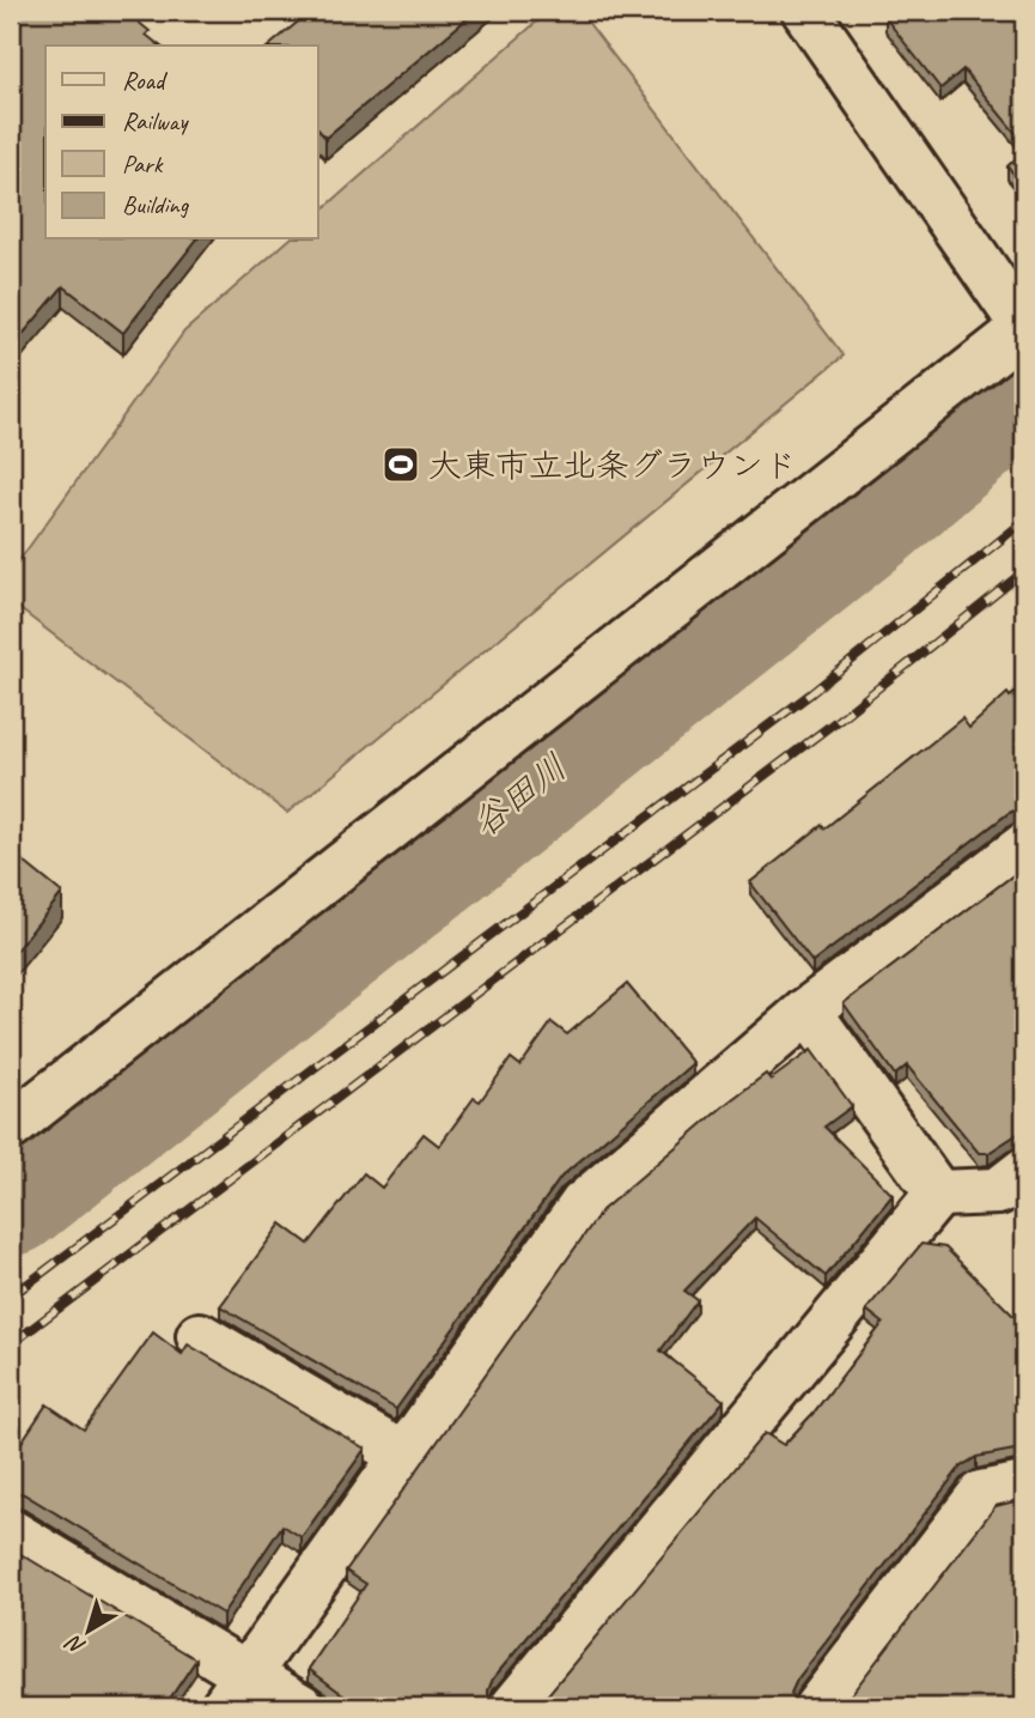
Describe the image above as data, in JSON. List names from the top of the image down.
{
  "water": ["谷田川"],
  "places": {
    "sports": ["大東市立北条グラウンド"]
  },
  "legend": [
    "Road",
    "Railway",
    "Park",
    "Building"
  ],
  "north": "bottom left"
}
